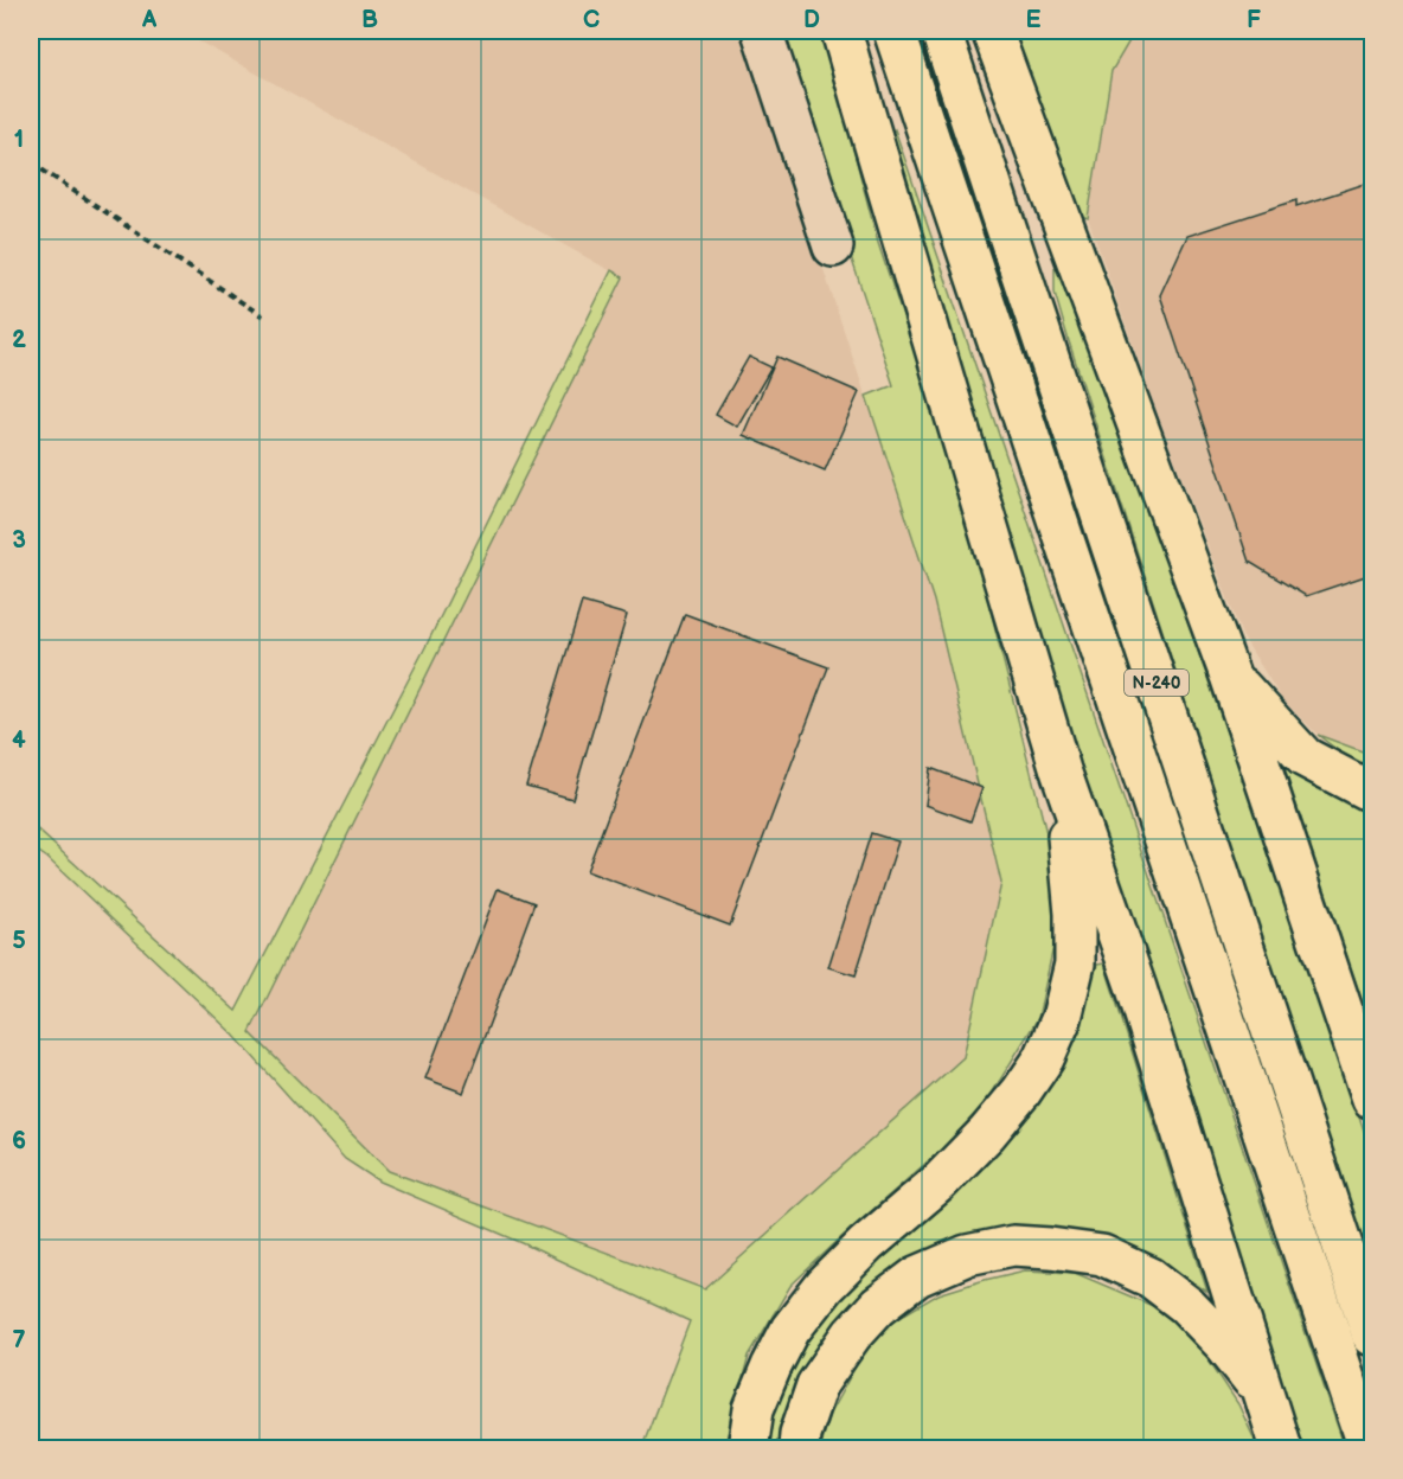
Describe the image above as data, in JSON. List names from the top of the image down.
{
  "streets": {
    "highway": ["N-240"]
  },
  "grid": {
    "columns": [
      "A",
      "B",
      "C",
      "D",
      "E",
      "F"
    ],
    "rows": [
      "1",
      "2",
      "3",
      "4",
      "5",
      "6",
      "7"
    ]
  }
}
